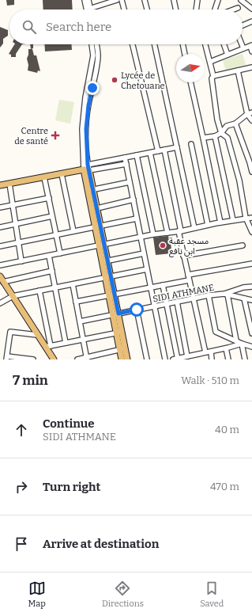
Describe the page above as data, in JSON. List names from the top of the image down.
{
  "streets": {
    "street": ["SIDI ATHMANE"]
  },
  "places": {
    "other": ["Lycée de Chetouane", "مسجد عقبة ابن نافع"],
    "health": ["Centre de santé"]
  },
  "north": "right",
  "page": {
    "search": "Search here",
    "heading": ["7 min", "Walk · 510 m"],
    "list": [
      ["Continue", "SIDI ATHMANE", "40 m"],
      ["Turn right", "470 m"],
      "Arrive at destination"
    ],
    "nav": ["Map", "Directions", "Saved"]
  }
}
